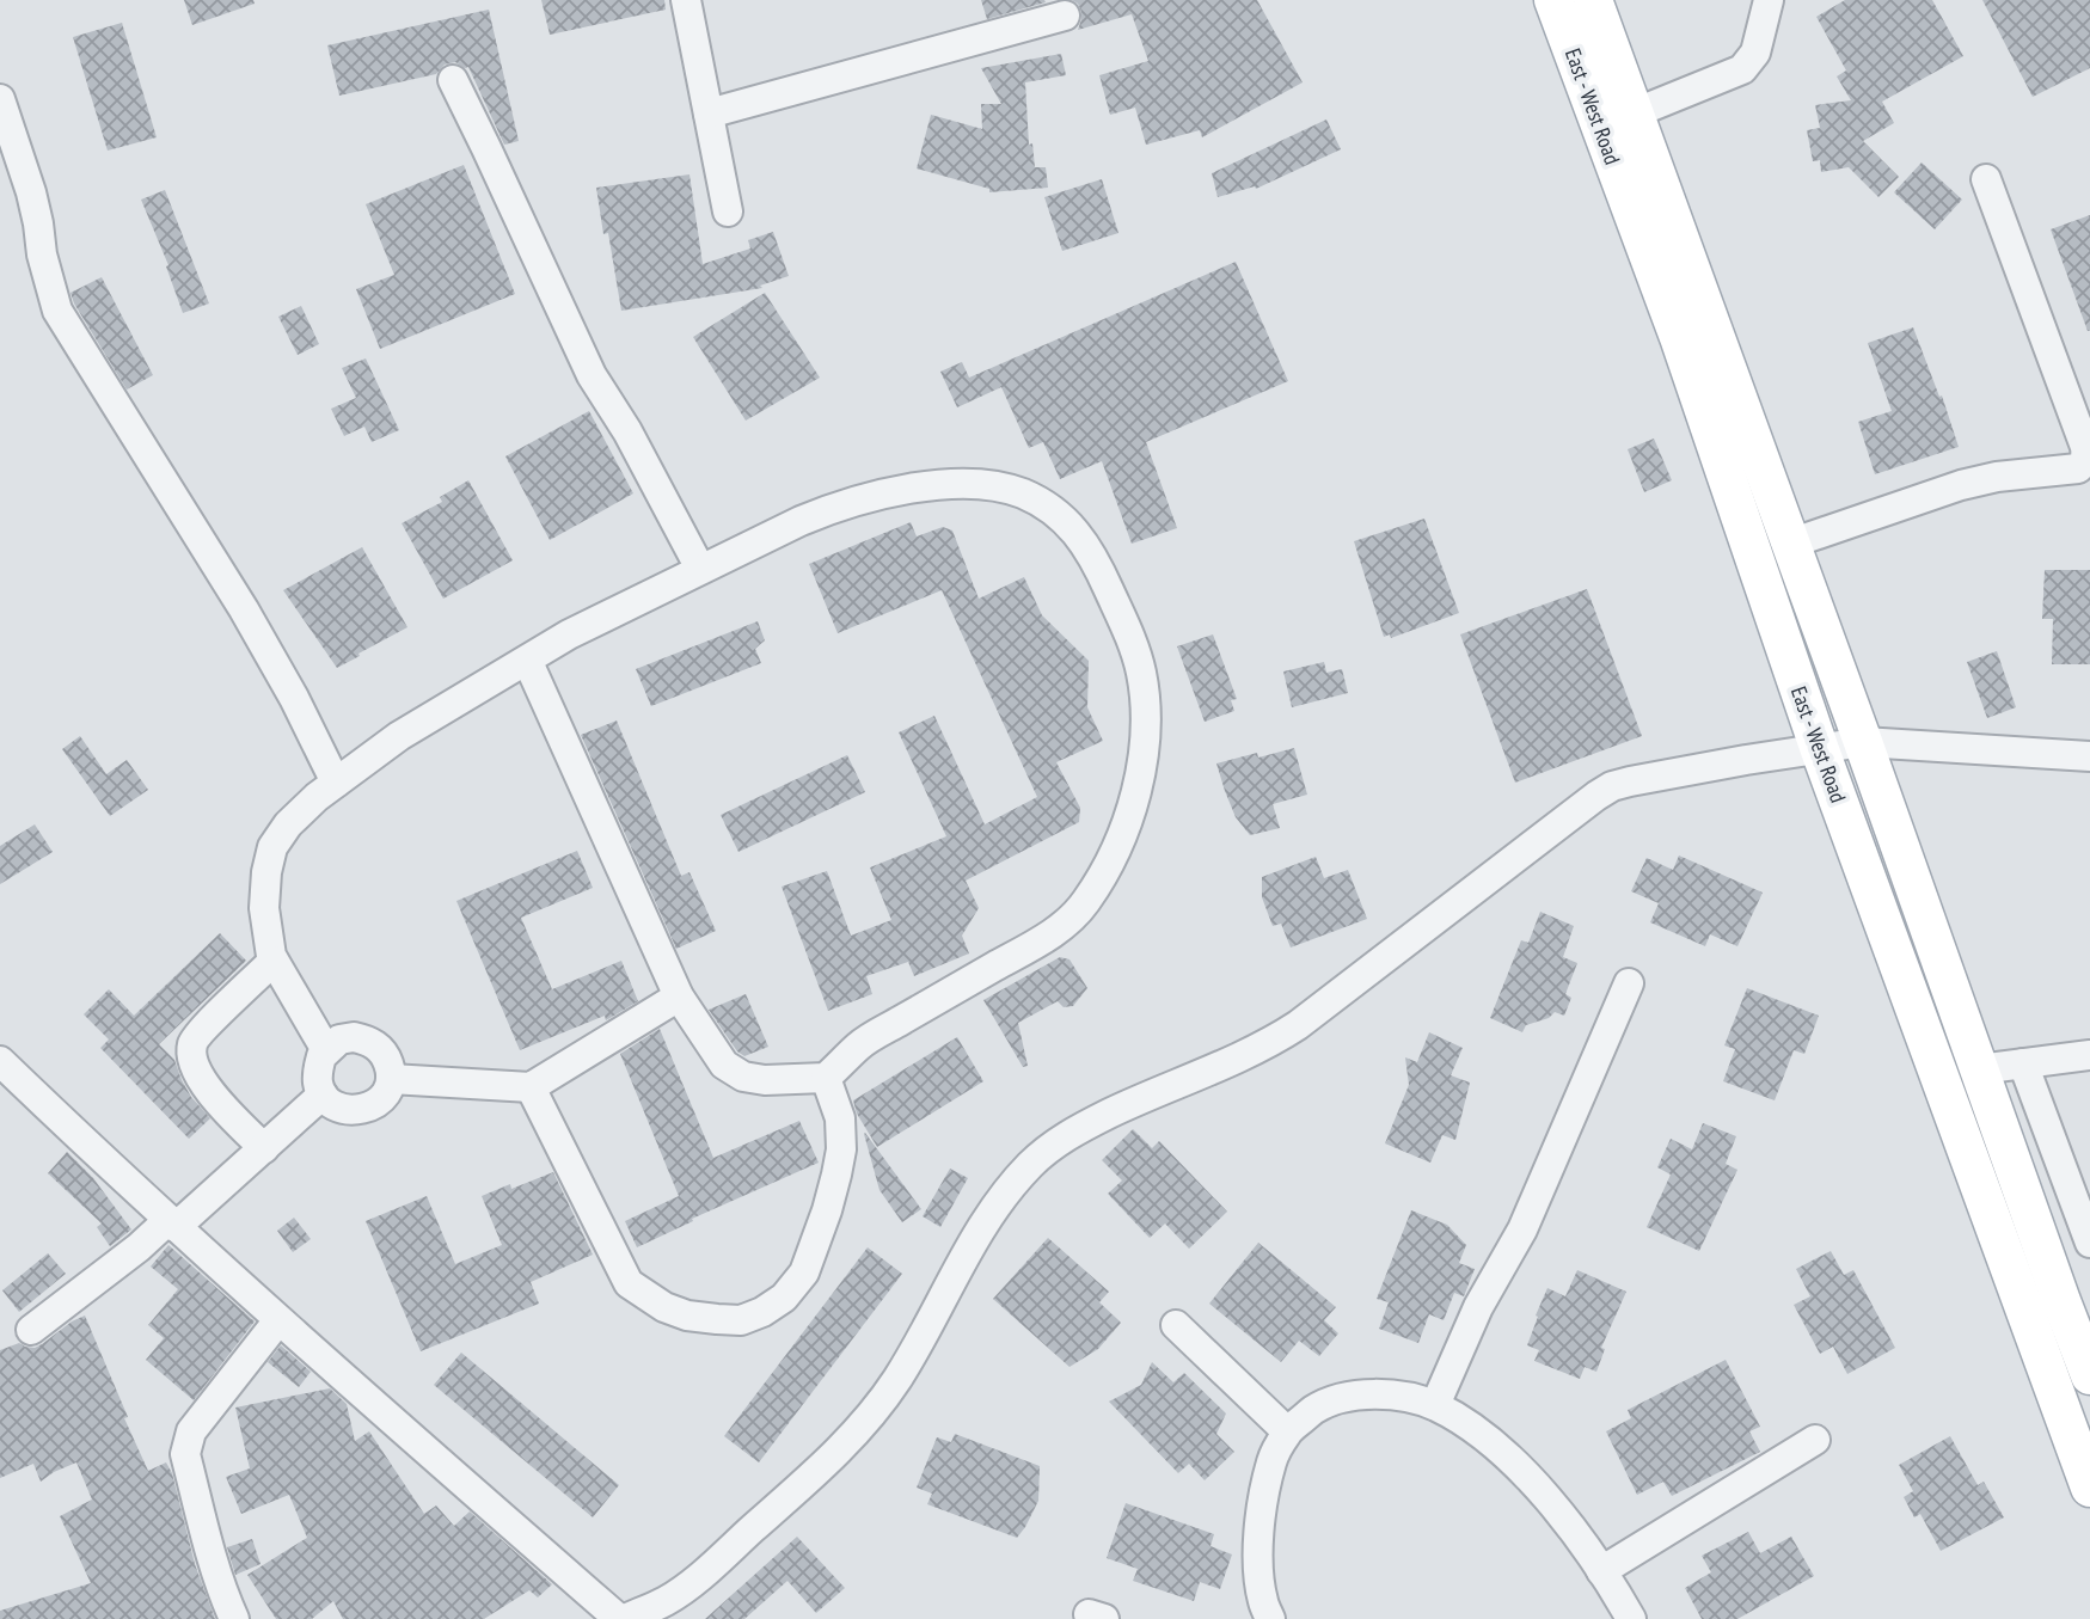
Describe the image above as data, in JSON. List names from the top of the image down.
{
  "streets": {
    "main road": ["East - West Road"]
  }
}
